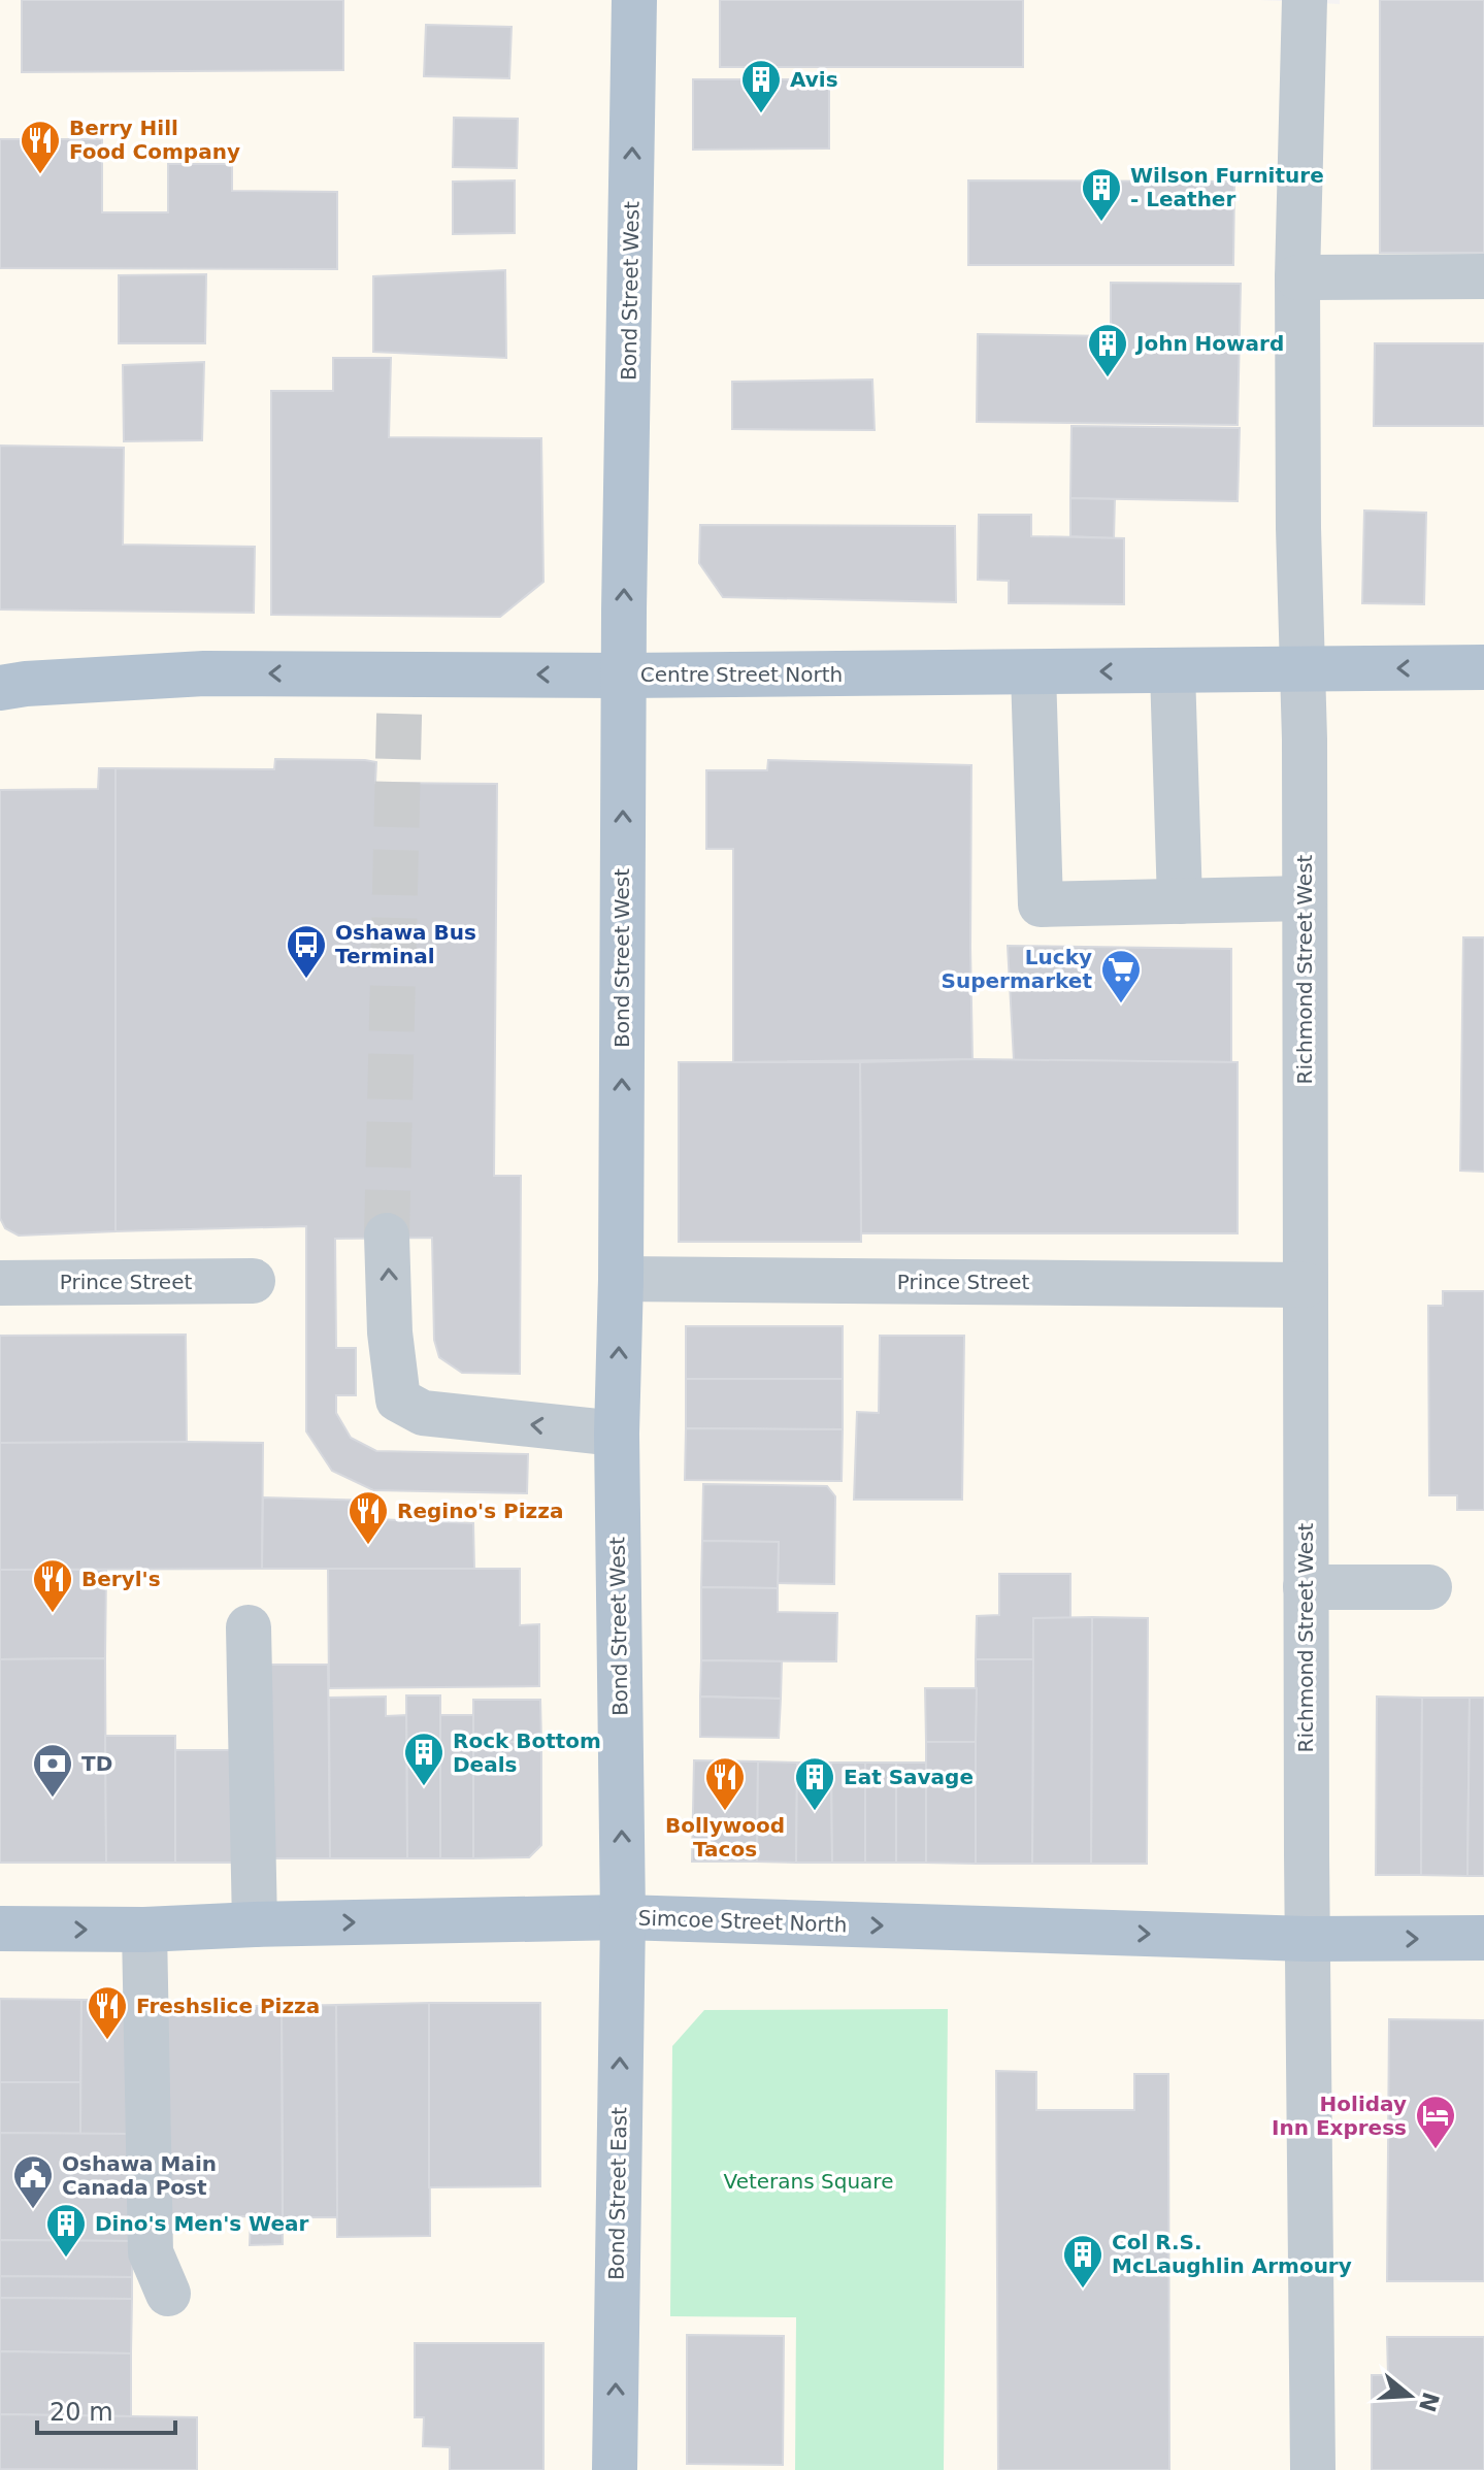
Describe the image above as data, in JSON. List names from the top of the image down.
{
  "streets": {
    "main road": [
      "Bond Street West",
      "Centre Street North",
      "Simcoe Street North",
      "Bond Street East"
    ],
    "street": ["Richmond Street West", "Prince Street"]
  },
  "crossings": [
    ["Bond Street West", "Centre Street North"],
    ["Bond Street West", "Prince Street"],
    ["Bond Street West", "Simcoe Street North"],
    ["Bond Street West", "Bond Street East"],
    ["Centre Street North", "Richmond Street West"],
    ["Richmond Street West", "Prince Street"],
    ["Richmond Street West", "Simcoe Street North"],
    ["Simcoe Street North", "Bond Street East"]
  ],
  "one_way": [
    "Bond Street West",
    "Centre Street North",
    "Simcoe Street North",
    "Bond Street East"
  ],
  "parks": ["Veterans Square"],
  "places": {
    "building": [
      "Avis",
      "Wilson Furniture - Leather",
      "John Howard",
      "Rock Bottom Deals",
      "Eat Savage",
      "Dino's Men's Wear",
      "Col R.S. McLaughlin Armoury"
    ],
    "restaurant": [
      "Berry Hill Food Company",
      "Regino's Pizza",
      "Beryl's",
      "Bollywood Tacos",
      "Freshslice Pizza"
    ],
    "bus stop": ["Oshawa Bus Terminal"],
    "supermarket": ["Lucky Supermarket"],
    "bank": ["TD"],
    "hotel": ["Holiday Inn Express"],
    "public building": ["Oshawa Main Canada Post"]
  },
  "scale_bar": "20 m",
  "north": "right"
}
